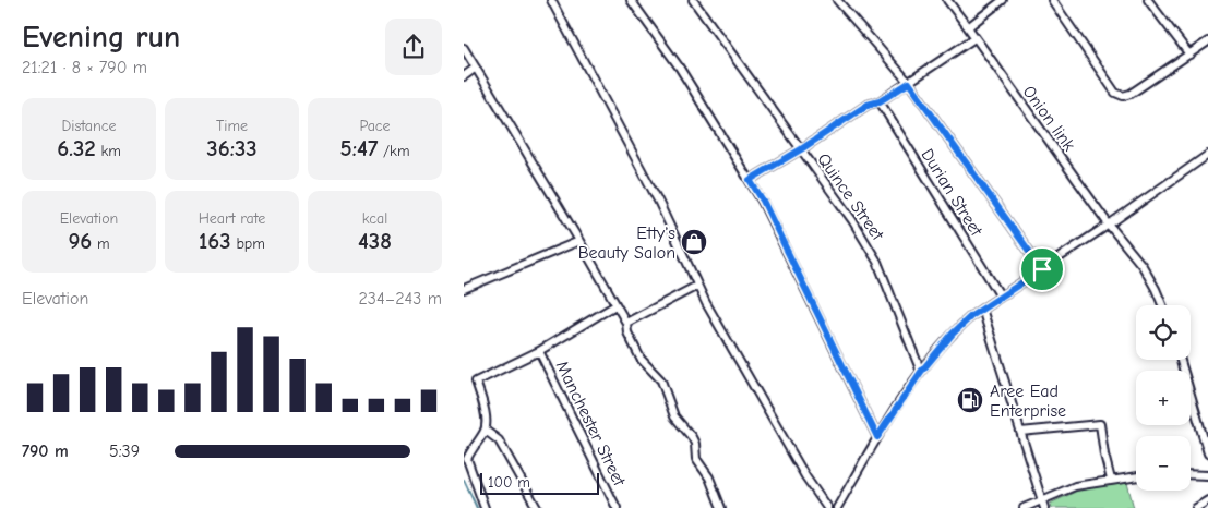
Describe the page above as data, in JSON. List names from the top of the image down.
{
  "streets": {
    "street": [
      "Onion link",
      "Durian Street",
      "Quince Street",
      "Manchester Street"
    ]
  },
  "places": {
    "shop": ["Etty's Beauty Salon"],
    "fuel station": ["Aree Ead Enterprise"]
  },
  "scale_bar": "100 m",
  "page": {
    "heading": ["Evening run", "21:21 · 8 × 790 m"],
    "stats": [
      ["Distance", "6.32 km"],
      ["Time", "36:33"],
      ["Pace", "5:47 /km"],
      ["Elevation", "96 m"],
      ["Heart rate", "163 bpm"],
      ["kcal", "438"]
    ],
    "chart": ["Elevation", "234–243 m"],
    "map_buttons": ["+", "−"],
    "list": [
      {
        "name": "790 m",
        "note": "5:39"
      }
    ],
    "scale": "100 m"
  }
}
